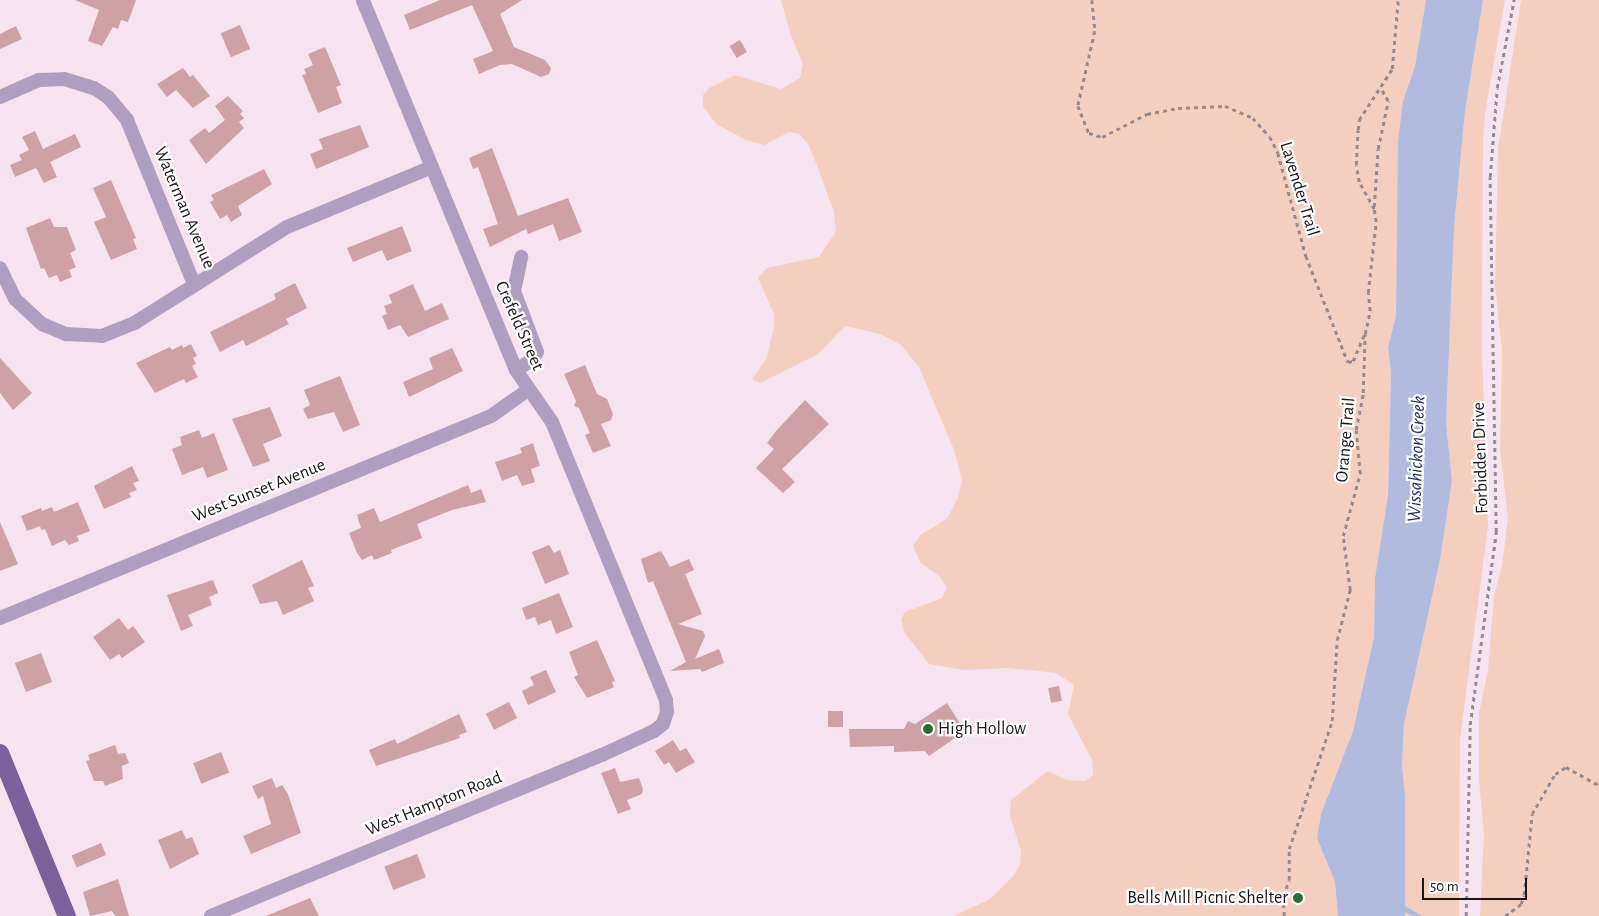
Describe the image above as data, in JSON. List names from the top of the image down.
{
  "streets": {
    "street": [
      "Waterman Avenue",
      "Crefeld Street",
      "West Sunset Avenue",
      "West Hampton Road"
    ],
    "path": ["Lavender Trail", "Orange Trail", "Forbidden Drive"]
  },
  "crossings": [
    ["Lavender Trail", "Orange Trail"],
    ["Waterman Avenue", "Crefeld Street"],
    ["Crefeld Street", "West Sunset Avenue"],
    ["Crefeld Street", "West Hampton Road"]
  ],
  "water": ["Wissahickon Creek"],
  "places": ["High Hollow", "Bells Mill Picnic Shelter"],
  "scale_bar": "50 m"
}
